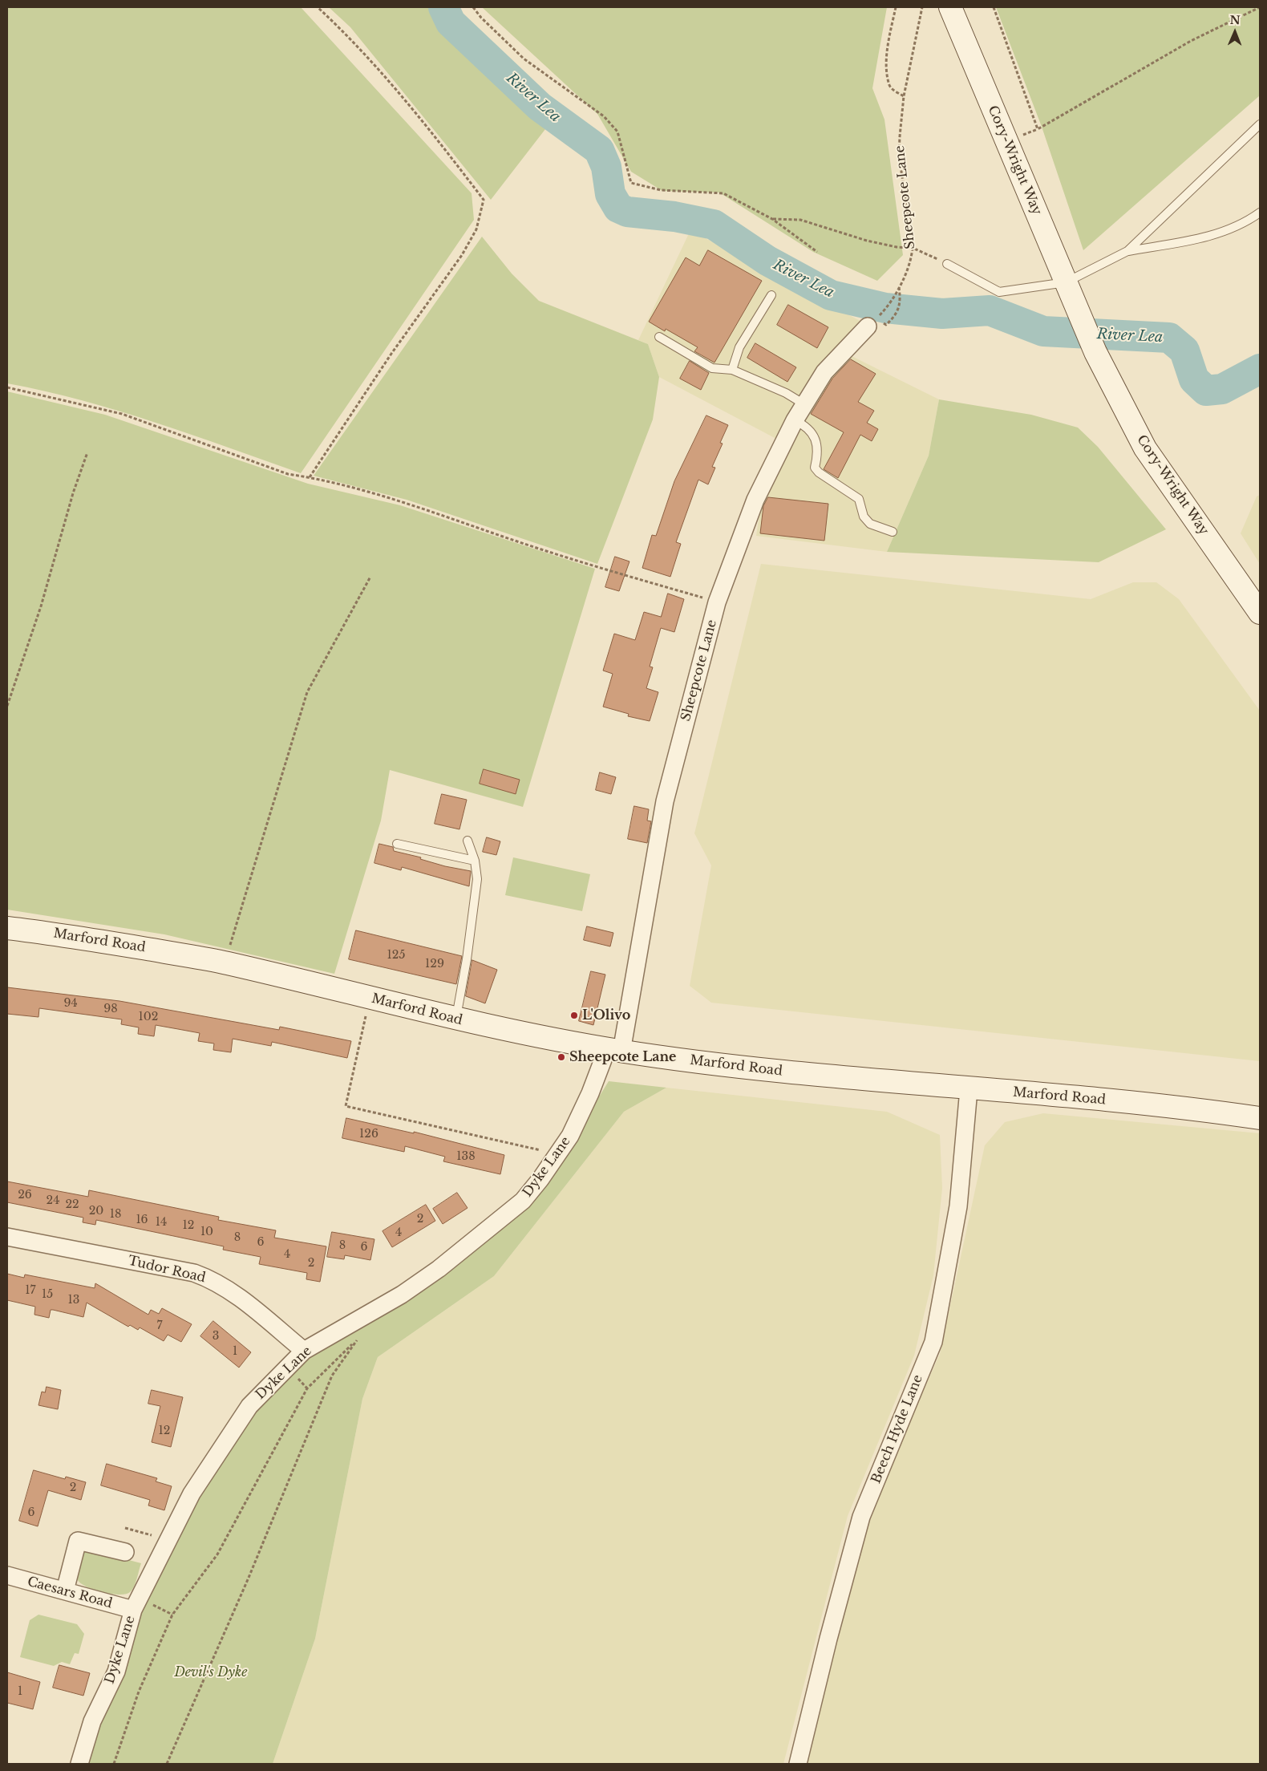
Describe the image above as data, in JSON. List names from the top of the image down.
{
  "streets": {
    "street": [
      "Cory-Wright Way",
      "Sheepcote Lane",
      "Marford Road",
      "Dyke Lane",
      "Tudor Road",
      "Beech Hyde Lane",
      "Caesars Road"
    ]
  },
  "crossings": [
    ["Sheepcote Lane", "Marford Road"],
    ["Sheepcote Lane", "Dyke Lane"],
    ["Marford Road", "Dyke Lane"],
    ["Marford Road", "Beech Hyde Lane"],
    ["Dyke Lane", "Tudor Road"],
    ["Dyke Lane", "Caesars Road"]
  ],
  "water": ["River Lea"],
  "parks": ["Devil's Dyke"],
  "places": ["L'Olivo", "Sheepcote Lane"],
  "house_numbers": [
    "125",
    "129",
    "94",
    "98",
    "102",
    "126",
    "138",
    "26",
    "24",
    "22",
    "20",
    "18",
    "2",
    "16",
    "14",
    "12",
    "10",
    "4",
    "8",
    "6",
    "8",
    "6",
    "4",
    "2",
    "17",
    "15",
    "13",
    "7",
    "3",
    "1",
    "12",
    "2",
    "6",
    "1"
  ],
  "north": "top"
}
